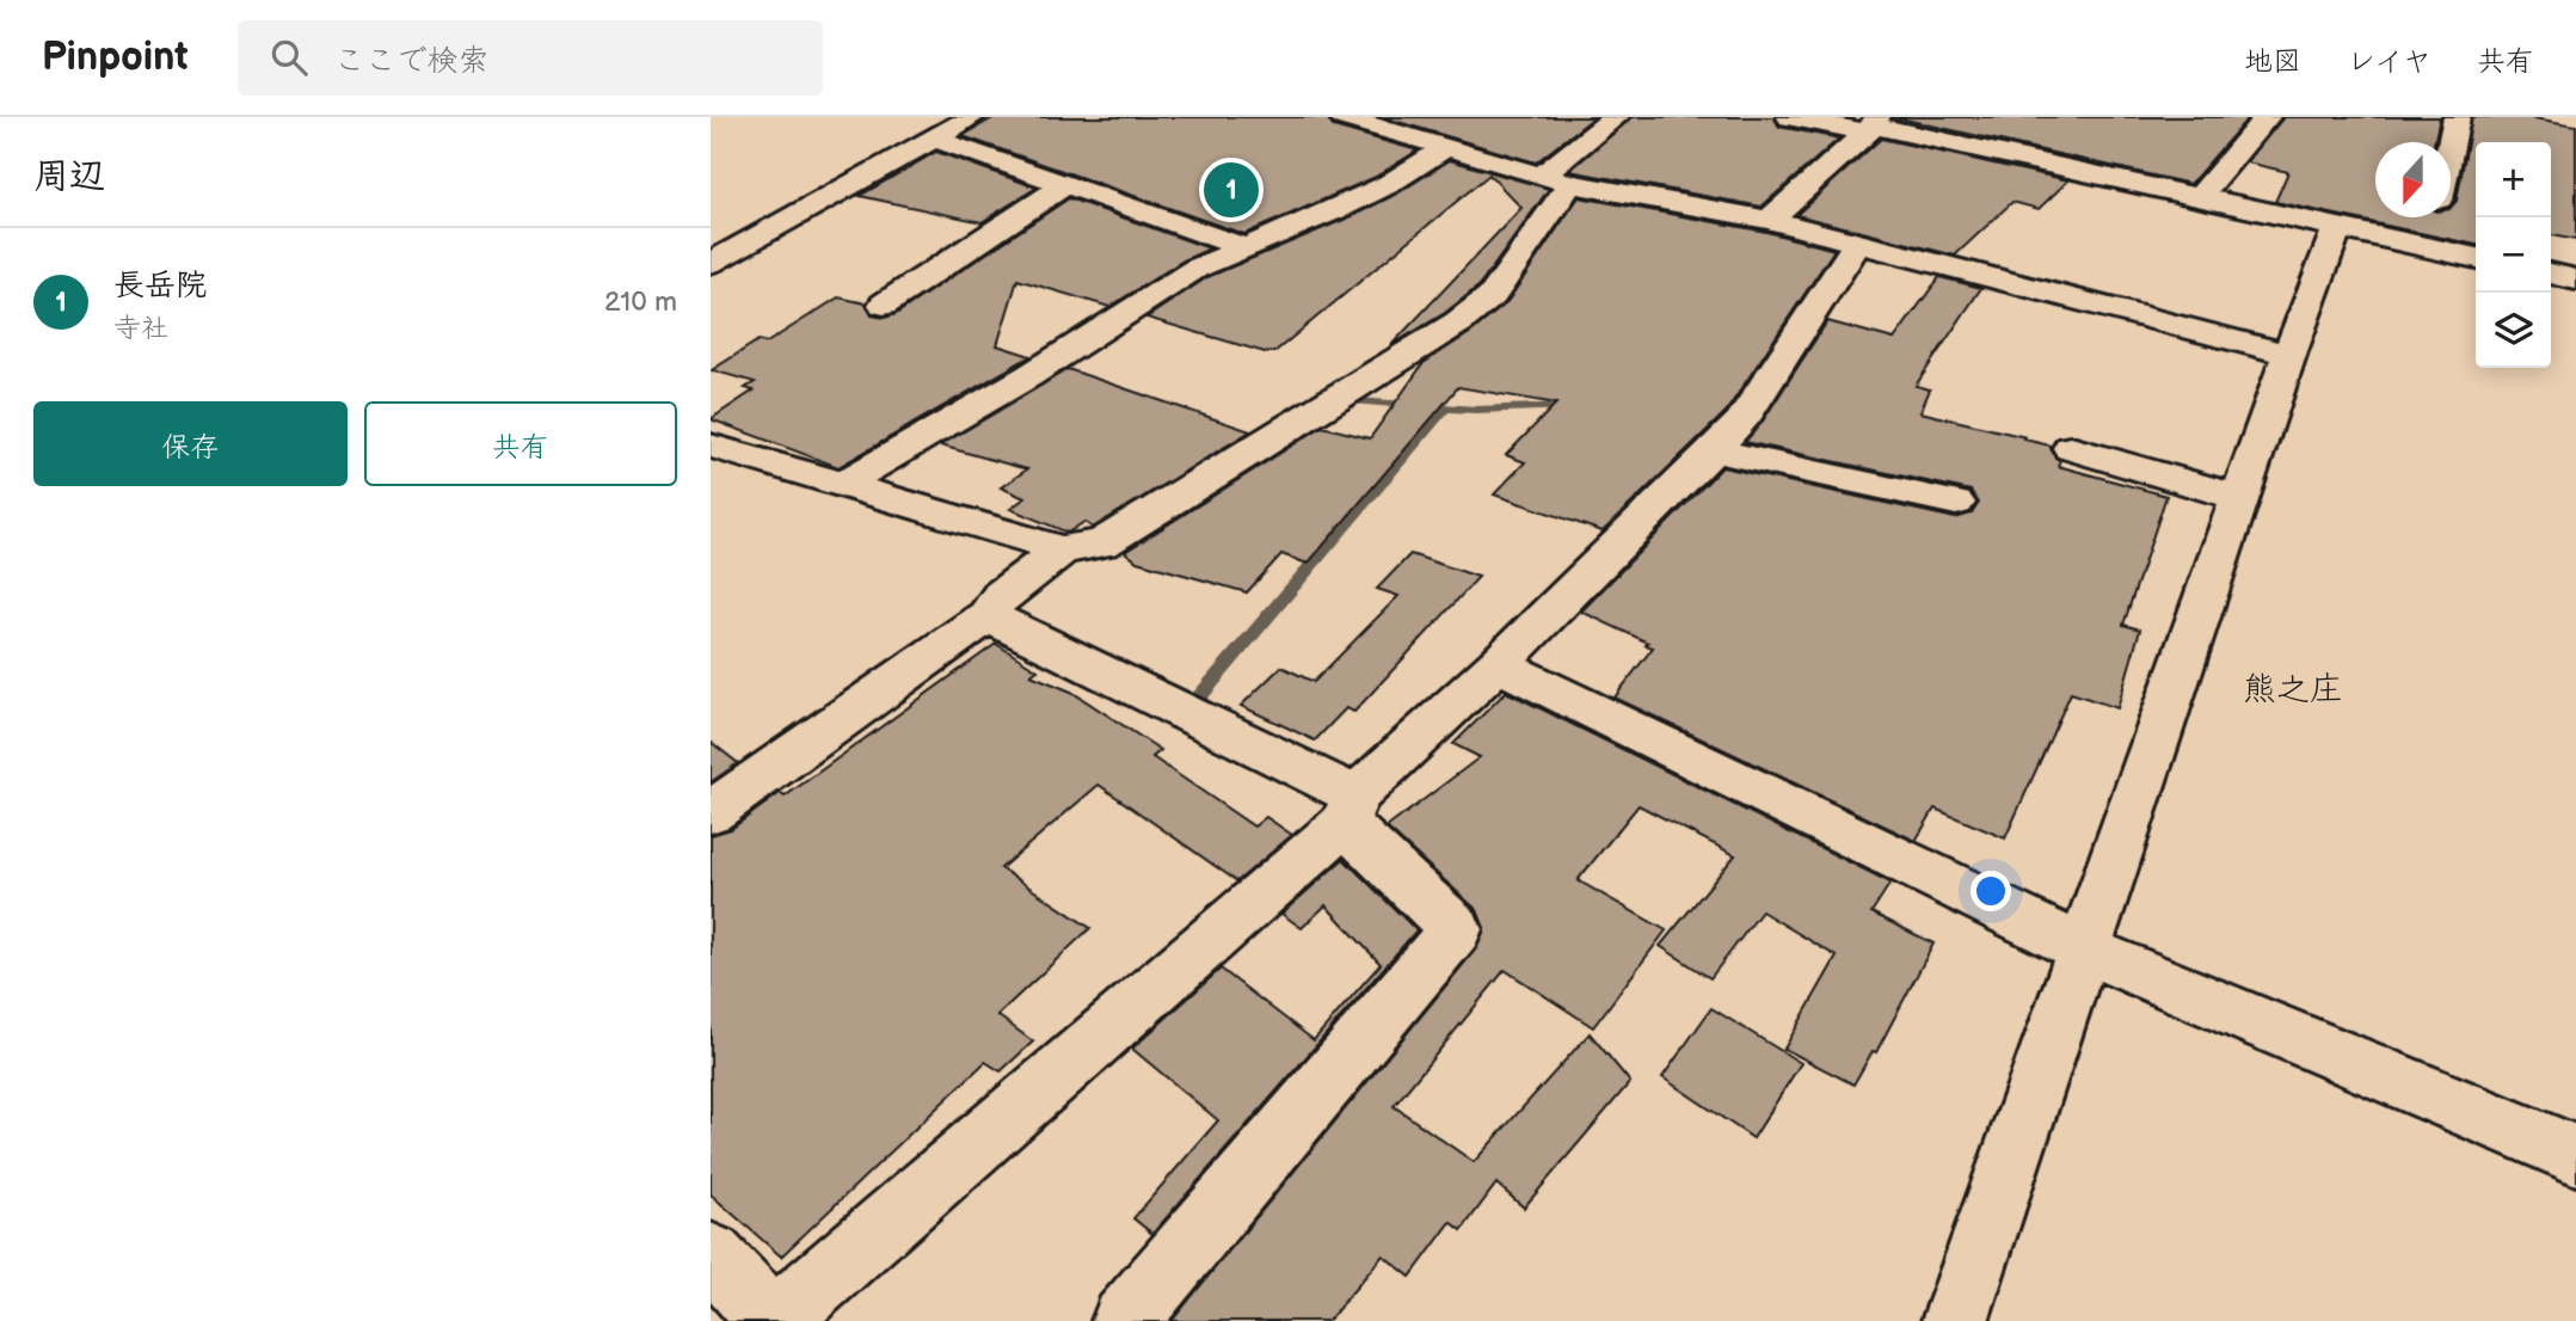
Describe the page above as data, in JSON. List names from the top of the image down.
{
  "districts": ["熊之庄"],
  "north": "bottom",
  "page": {
    "header": "Pinpoint",
    "search": "ここで検索",
    "nav": ["地図", "レイヤ", "共有"],
    "heading": "周辺",
    "map_buttons": ["+", "−"],
    "pins": "1",
    "list": [
      {
        "mark": "1",
        "name": "長岳院",
        "note": "寺社",
        "value": "210 m"
      }
    ],
    "buttons": ["保存", "共有"]
  }
}
